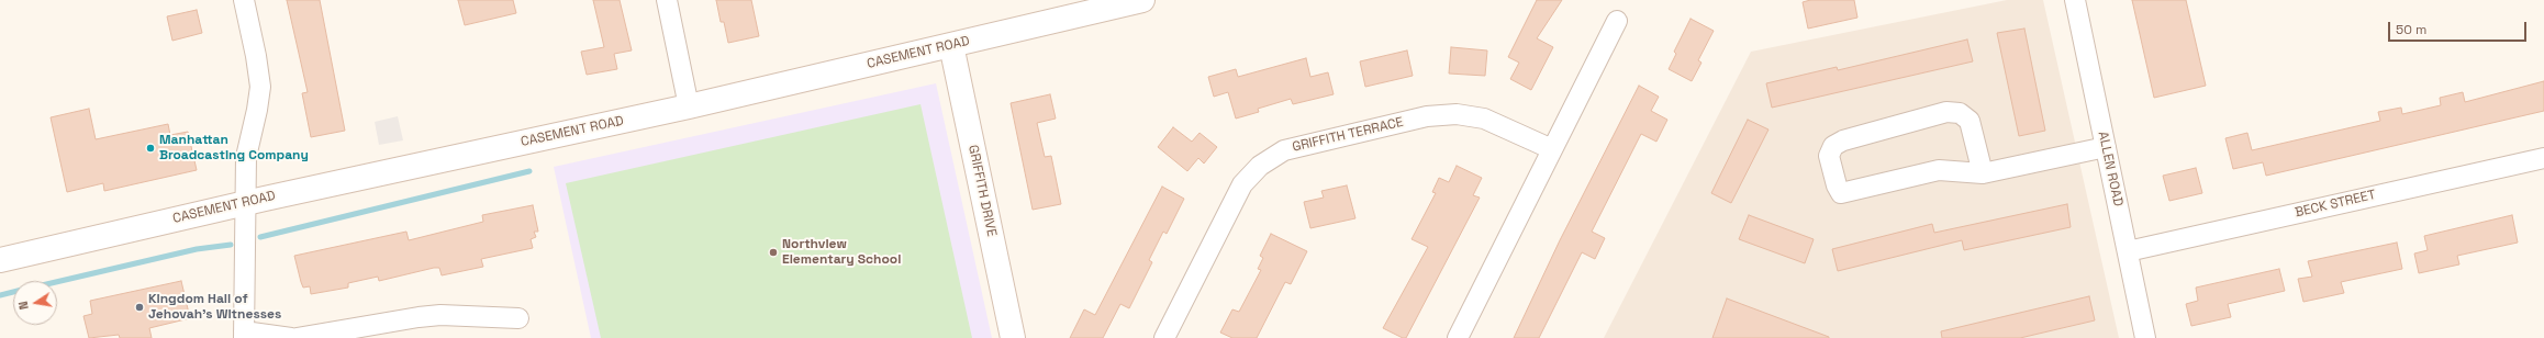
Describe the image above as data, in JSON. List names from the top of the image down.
{
  "streets": {
    "street": [
      "CASEMENT ROAD",
      "GRIFFITH TERRACE",
      "ALLEN ROAD",
      "GRIFFITH DRIVE",
      "BECK STREET"
    ]
  },
  "crossings": [
    ["CASEMENT ROAD", "GRIFFITH DRIVE"],
    ["ALLEN ROAD", "BECK STREET"]
  ],
  "places": ["Manhattan Broadcasting Company", "Northview Elementary School", "Kingdom Hall of Jehovah's Witnesses"],
  "scale_bar": "50 m",
  "north": "left"
}
